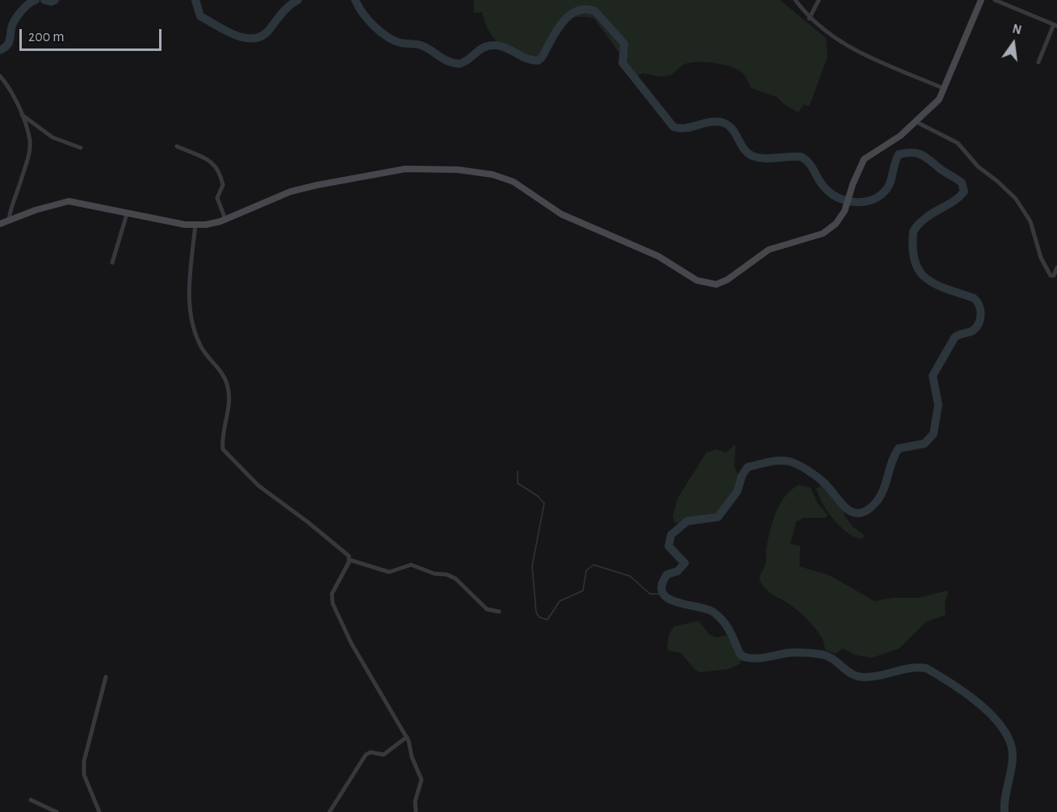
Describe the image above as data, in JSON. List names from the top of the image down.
{
  "scale_bar": "200 m",
  "north": "top"
}
